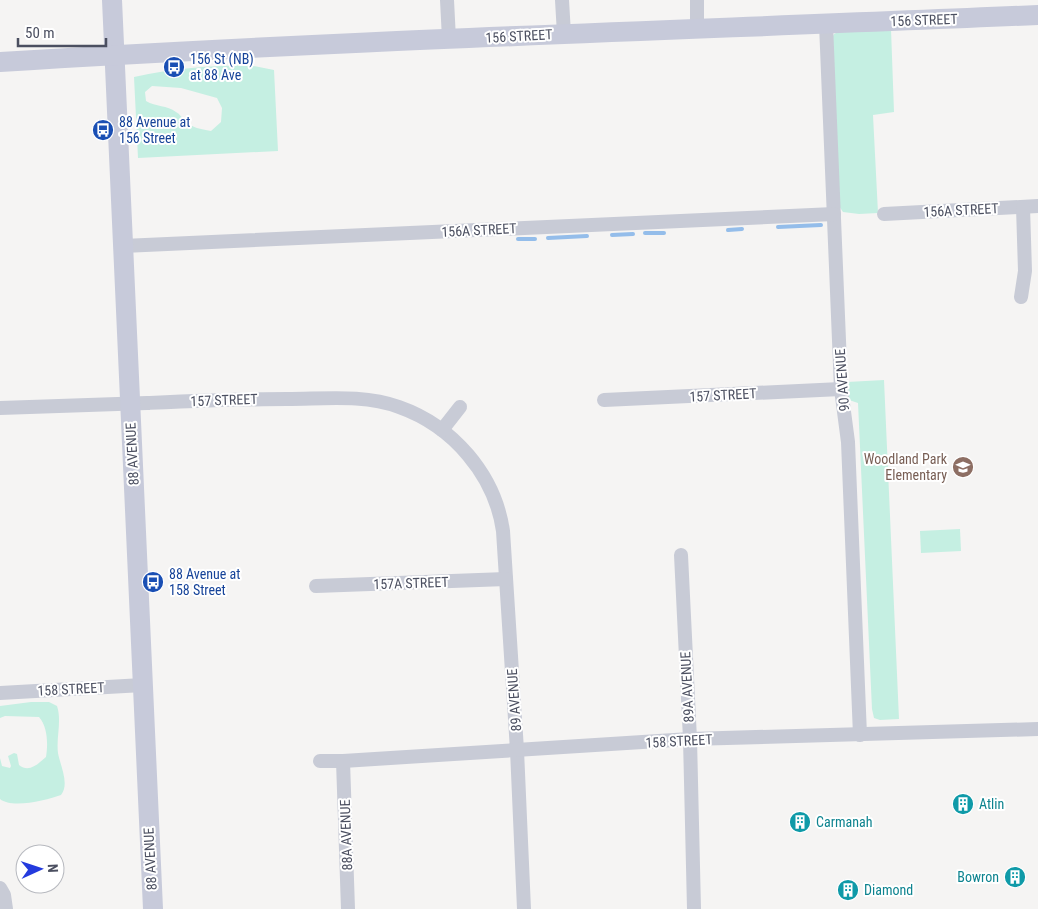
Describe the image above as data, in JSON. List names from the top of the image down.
{
  "streets": {
    "main road": ["156 STREET", "88 AVENUE"],
    "street": [
      "156A STREET",
      "90 AVENUE",
      "157 STREET",
      "157A STREET",
      "89A AVENUE",
      "158 STREET",
      "89 AVENUE",
      "88A AVENUE"
    ]
  },
  "crossings": [
    ["156 STREET", "90 AVENUE"],
    ["156 STREET", "88 AVENUE"],
    ["156A STREET", "90 AVENUE"],
    ["156A STREET", "88 AVENUE"],
    ["90 AVENUE", "157 STREET"],
    ["90 AVENUE", "158 STREET"],
    ["157 STREET", "88 AVENUE"],
    ["157 STREET", "89 AVENUE"],
    ["88 AVENUE", "158 STREET"],
    ["157A STREET", "89 AVENUE"],
    ["89A AVENUE", "158 STREET"],
    ["158 STREET", "89 AVENUE"],
    ["158 STREET", "88A AVENUE"]
  ],
  "places": {
    "bus stop": ["156 St (NB) at 88 Ave", "88 Avenue at 156 Street", "88 Avenue at 158 Street"],
    "school or university": ["Woodland Park Elementary"],
    "building": [
      "Atlin",
      "Carmanah",
      "Bowron",
      "Diamond"
    ]
  },
  "scale_bar": "50 m",
  "north": "right"
}
